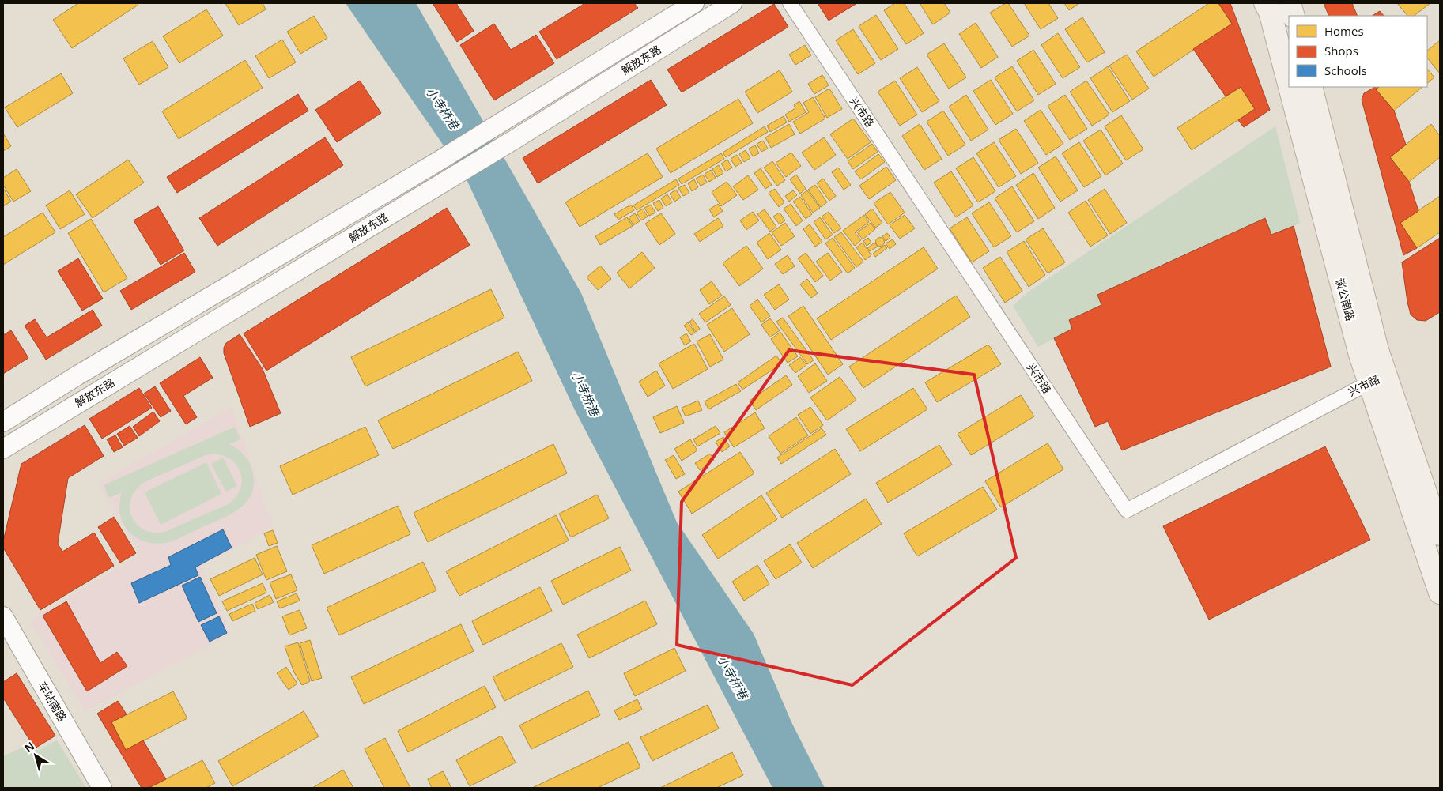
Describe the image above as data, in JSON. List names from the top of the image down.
{
  "streets": {
    "main road": ["解放东路", "谈公南路", "车站南路"],
    "street": ["兴市路"]
  },
  "crossings": [
    ["兴市路", "谈公南路"]
  ],
  "water": ["小寺桥港"],
  "legend": ["Homes", "Shops", "Schools"],
  "north": "top left"
}
